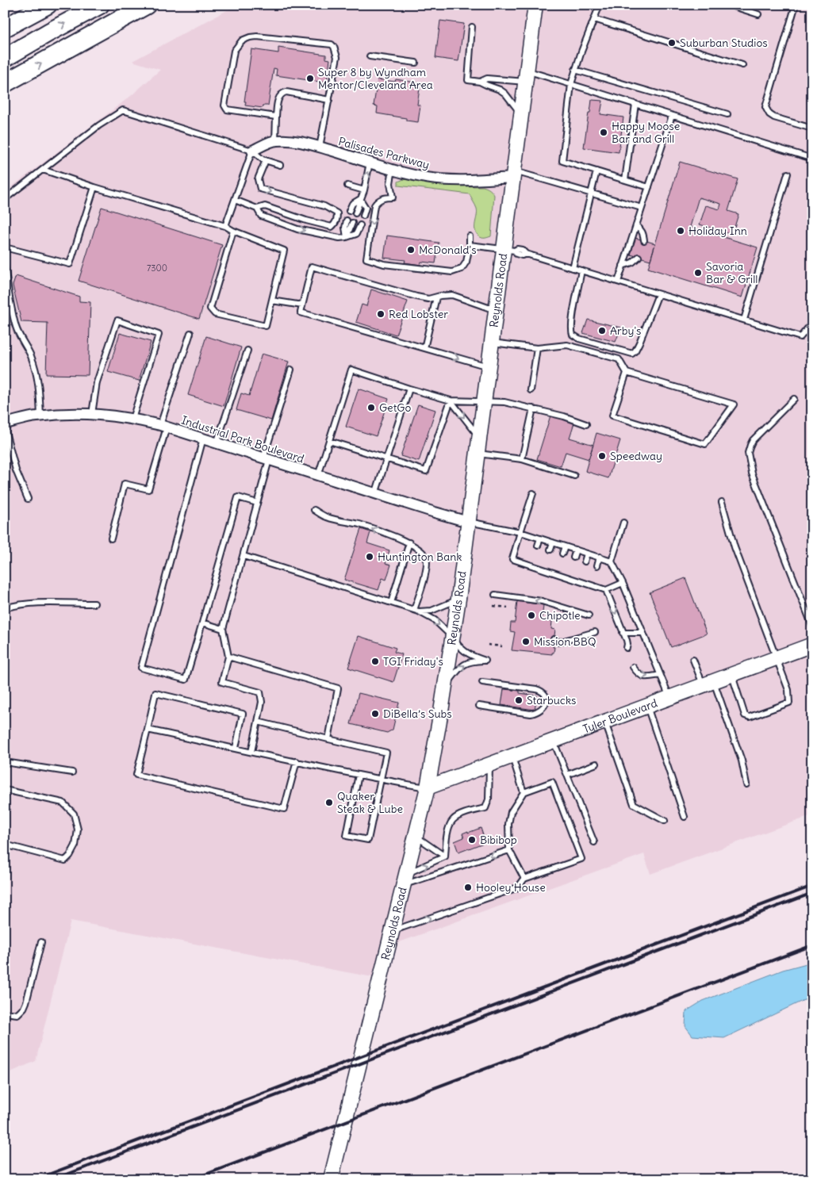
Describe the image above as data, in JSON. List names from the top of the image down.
{
  "streets": {
    "main road": ["Reynolds Road", "Tyler Boulevard"],
    "street": ["Palisades Parkway", "Industrial Park Boulevard"]
  },
  "crossings": [
    ["Palisades Parkway", "Reynolds Road"],
    ["Reynolds Road", "Industrial Park Boulevard"],
    ["Reynolds Road", "Tyler Boulevard"]
  ],
  "places": [
    "Suburban Studios",
    "Super 8 by Wyndham Mentor/Cleveland Area",
    "Happy Moose Bar and Grill",
    "Holiday Inn",
    "McDonald's",
    "Savoria Bar & Grill",
    "Red Lobster",
    "Arby's",
    "GetGo",
    "Speedway",
    "Huntington Bank",
    "Chipotle",
    "Mission BBQ",
    "TGI Friday's",
    "Starbucks",
    "DiBella’s Subs",
    "Quaker Steak & Lube",
    "Bibibop",
    "Hooley House"
  ],
  "house_numbers": ["7300"]
}
